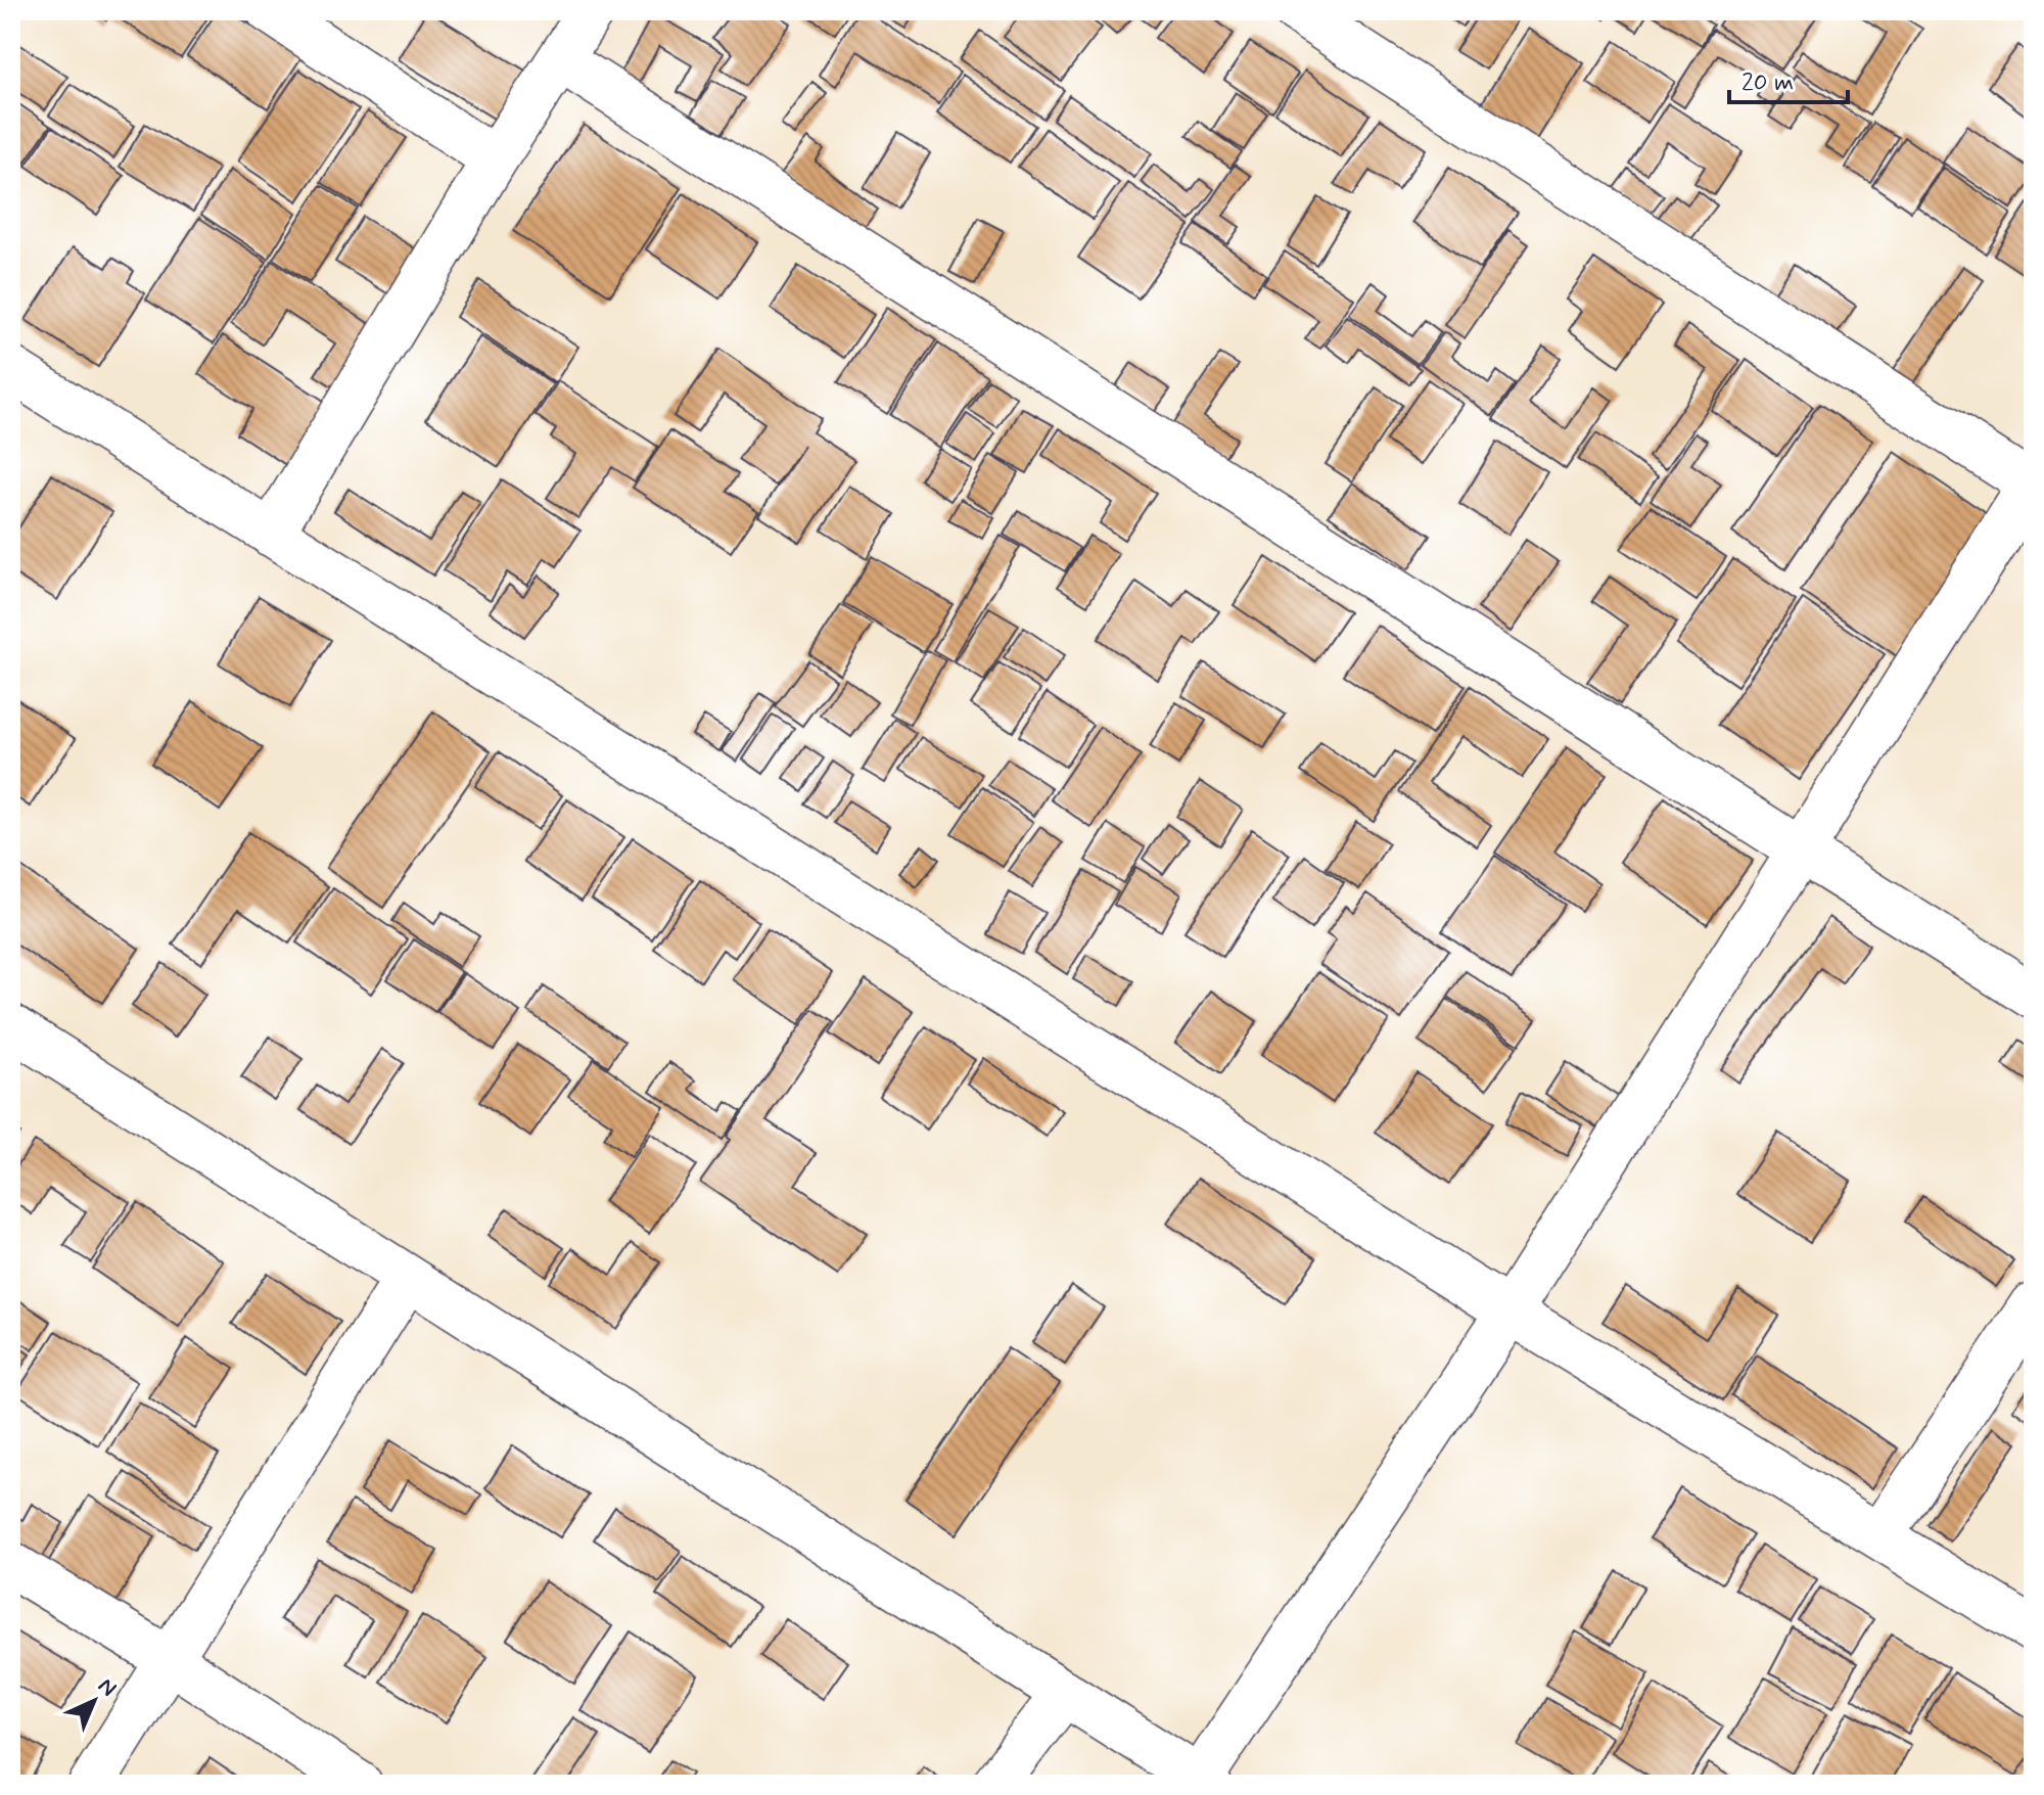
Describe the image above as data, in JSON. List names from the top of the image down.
{
  "scale_bar": "20 m",
  "north": "top right"
}
